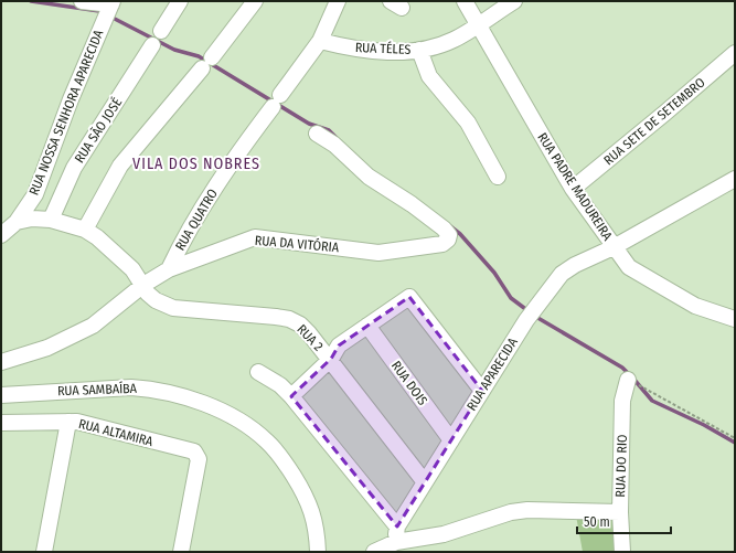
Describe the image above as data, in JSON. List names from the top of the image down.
{
  "streets": {
    "street": [
      "RUA TÉLES",
      "RUA NOSSA SENHORA APARECIDA",
      "RUA SETE DE SETEMBRO",
      "RUA SÃO JOSÉ",
      "RUA PADRE MADUREIRA",
      "RUA QUATRO",
      "RUA DA VITÓRIA",
      "RUA 2",
      "RUA APARECIDA",
      "RUA DOIS",
      "RUA SAMBAÍBA",
      "RUA ALTAMIRA",
      "RUA DO RIO"
    ]
  },
  "crossings": [
    ["RUA TÉLES", "RUA PADRE MADUREIRA"],
    ["RUA TÉLES", "RUA QUATRO"],
    ["RUA SETE DE SETEMBRO", "RUA PADRE MADUREIRA"],
    ["RUA PADRE MADUREIRA", "RUA APARECIDA"],
    ["RUA QUATRO", "RUA DA VITÓRIA"],
    ["RUA DA VITÓRIA", "RUA 2"],
    ["RUA 2", "RUA APARECIDA"],
    ["RUA APARECIDA", "RUA DOIS"]
  ],
  "districts": ["VILA DOS NOBRES"],
  "scale_bar": "50 m"
}
